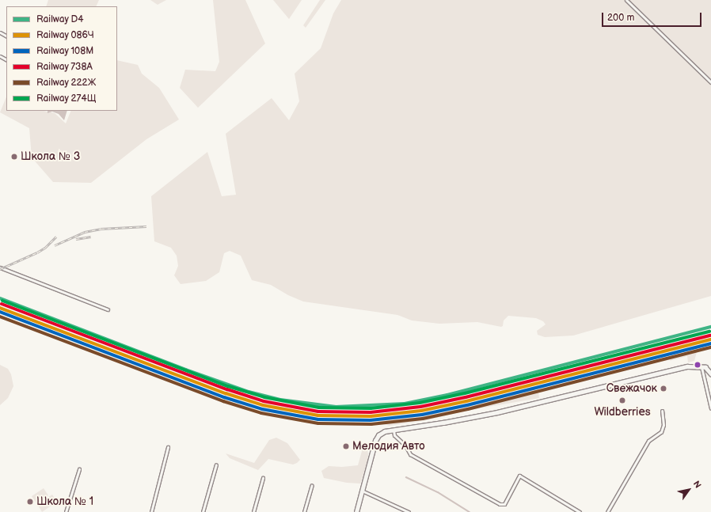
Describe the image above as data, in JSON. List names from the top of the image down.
{
  "places": [
    "Школа № 3",
    "Свежачок",
    "Wildberries",
    "Мелодия Авто",
    "Школа № 1"
  ],
  "lines": [
    "rail line D4",
    "rail line 274Щ",
    "rail line 738А",
    "rail line 086Ч",
    "rail line 108М",
    "rail line 222Ж"
  ],
  "legend": [
    "Railway D4",
    "Railway 086Ч",
    "Railway 108М",
    "Railway 738А",
    "Railway 222Ж",
    "Railway 274Щ"
  ],
  "scale_bar": "200 m",
  "north": "top right"
}
